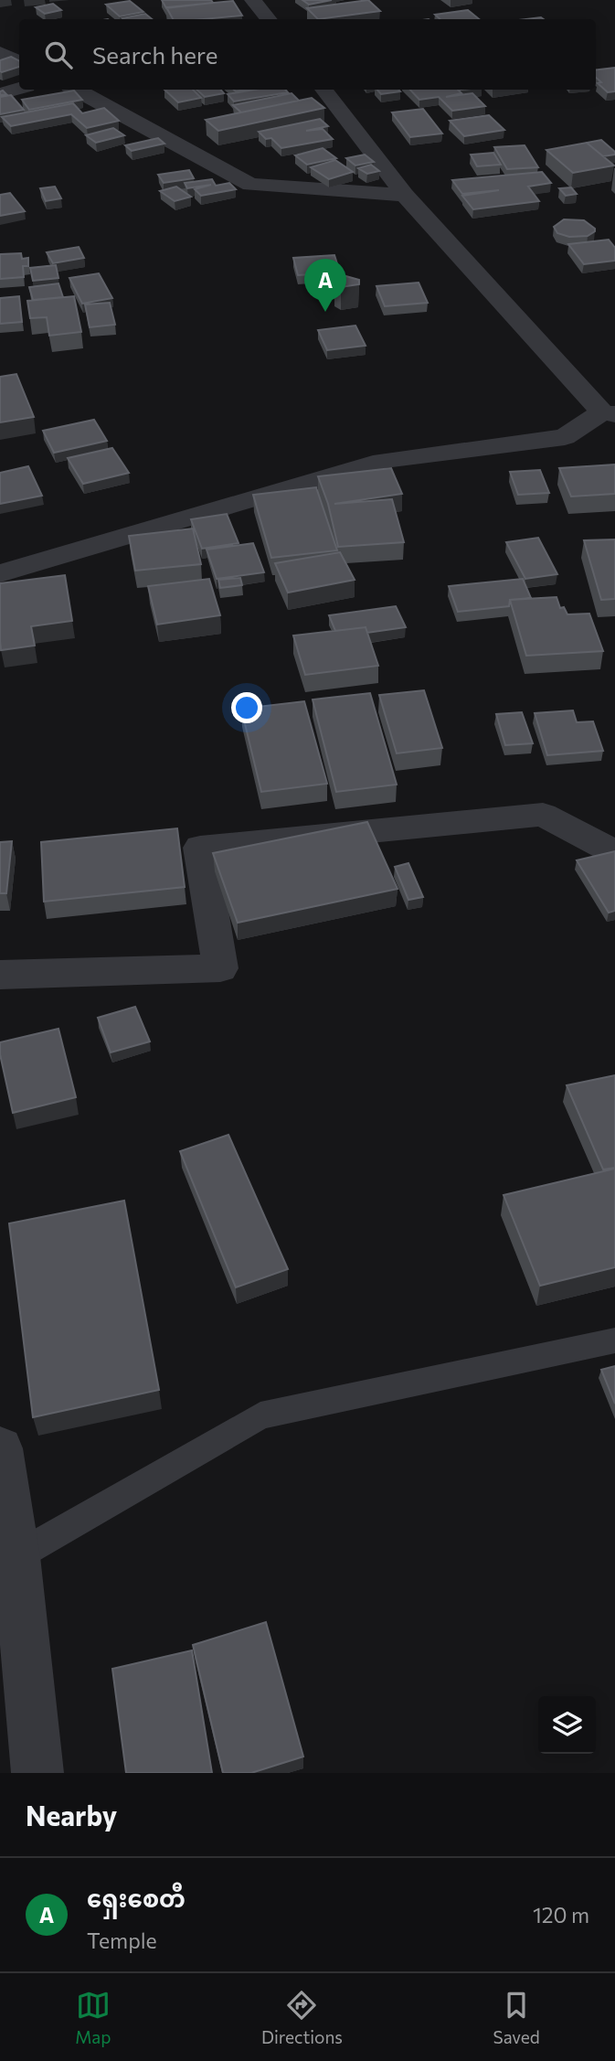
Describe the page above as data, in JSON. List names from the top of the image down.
{
  "page": {
    "search": "Search here",
    "pins": "A",
    "heading": "Nearby",
    "list": [
      {
        "mark": "A",
        "name": "ရှေးစေတီ",
        "note": "Temple",
        "value": "120 m"
      }
    ],
    "nav": ["Map", "Directions", "Saved"]
  }
}
